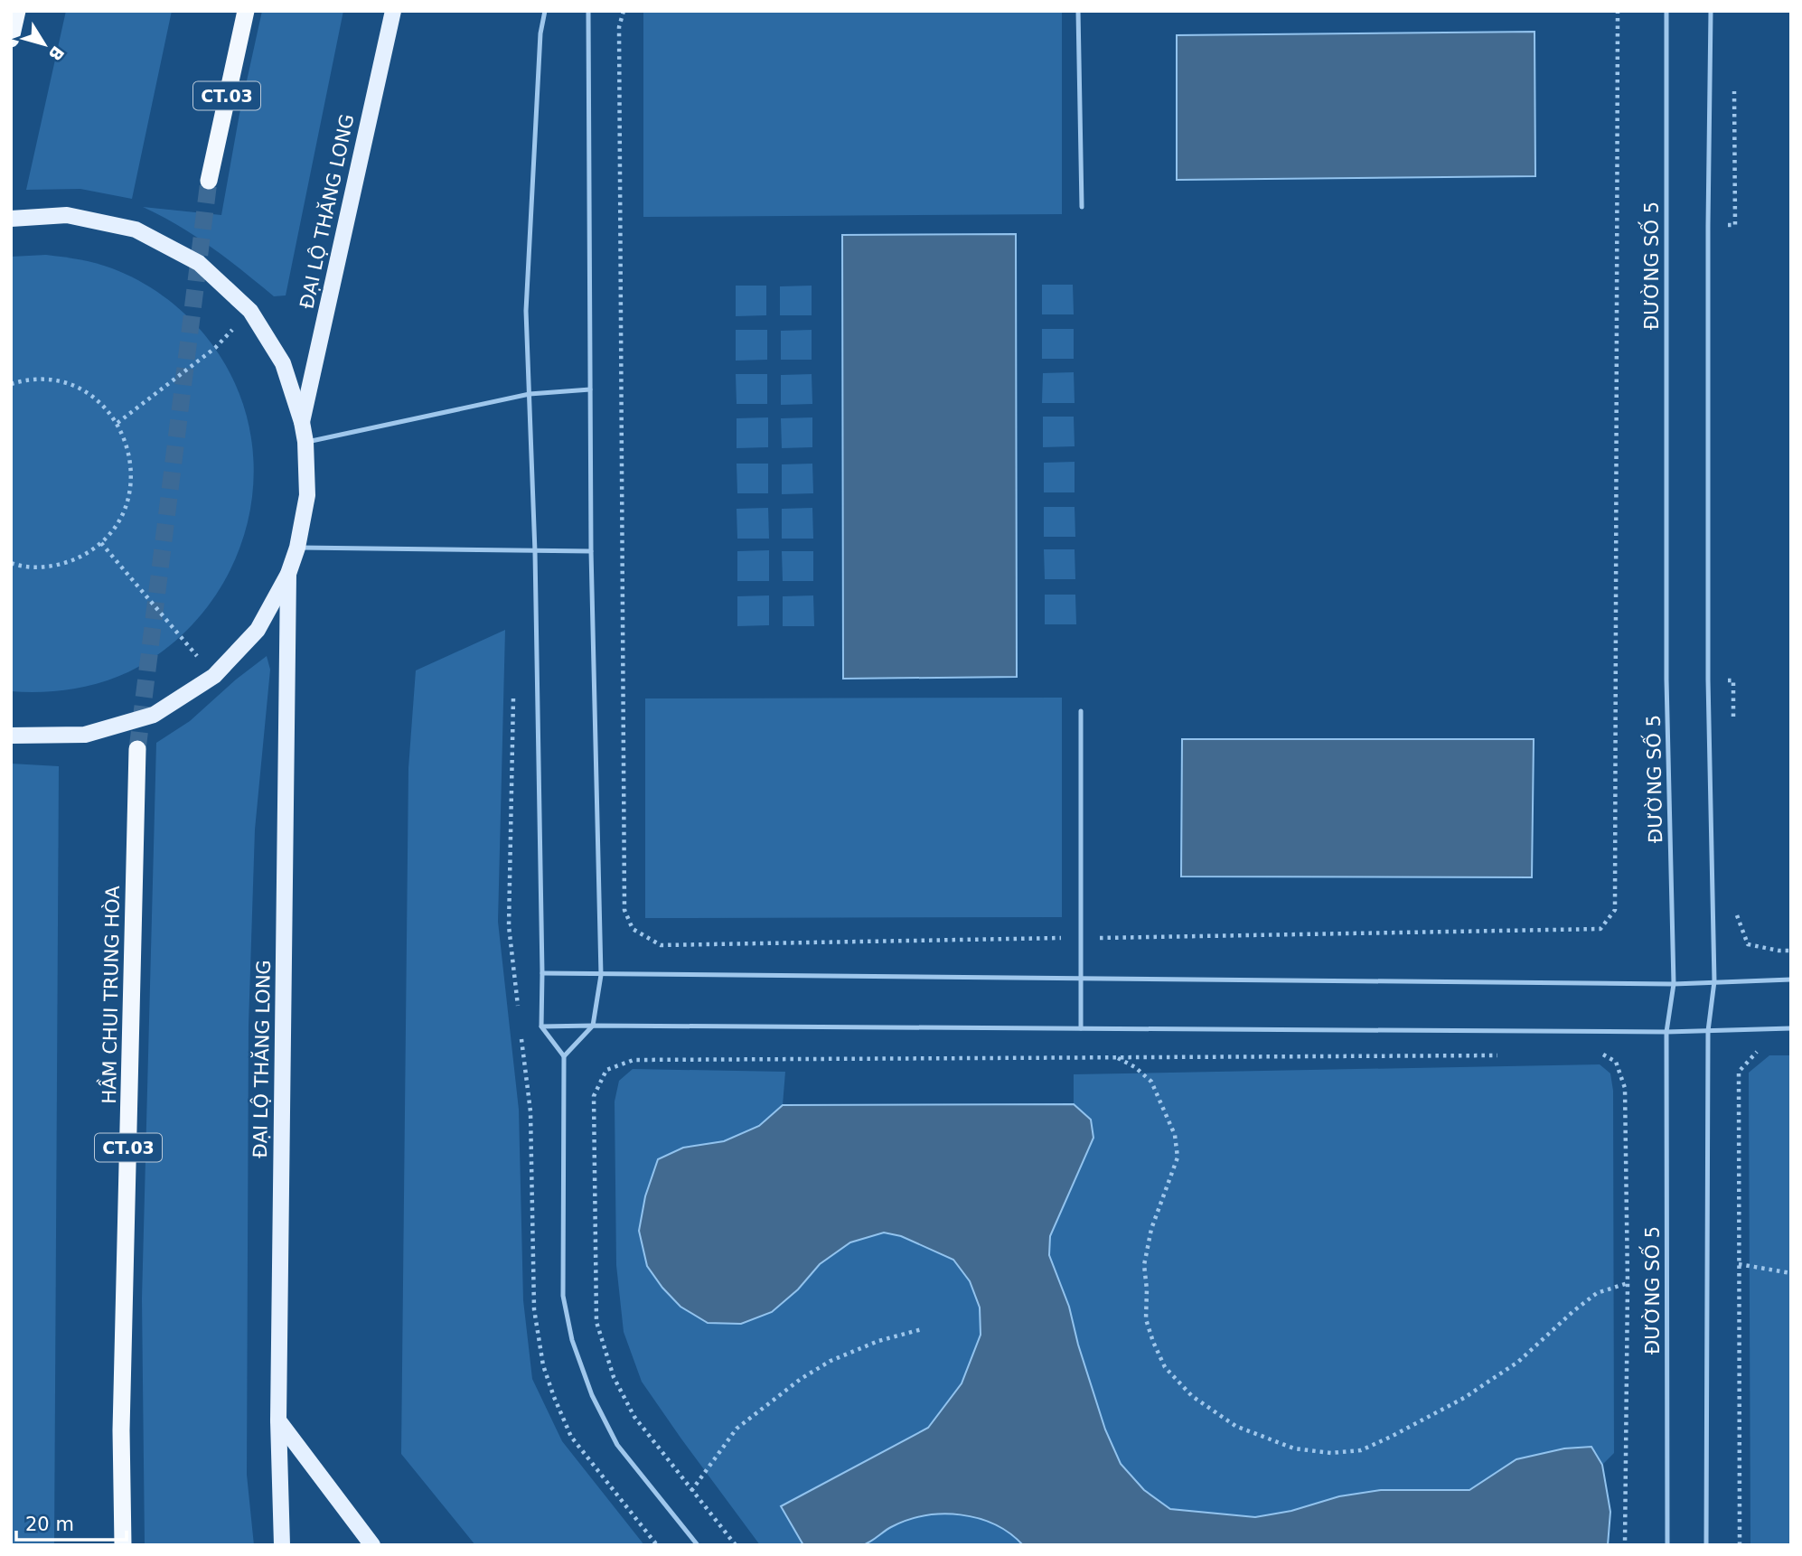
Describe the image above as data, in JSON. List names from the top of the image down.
{
  "streets": {
    "highway": ["CT.03", "HẦM CHUI TRUNG HÒA"],
    "main road": ["ĐẠI LỘ THĂNG LONG"],
    "lane": ["ĐƯỜNG SỐ 5"]
  },
  "scale_bar": "20 m",
  "north": "bottom right"
}
